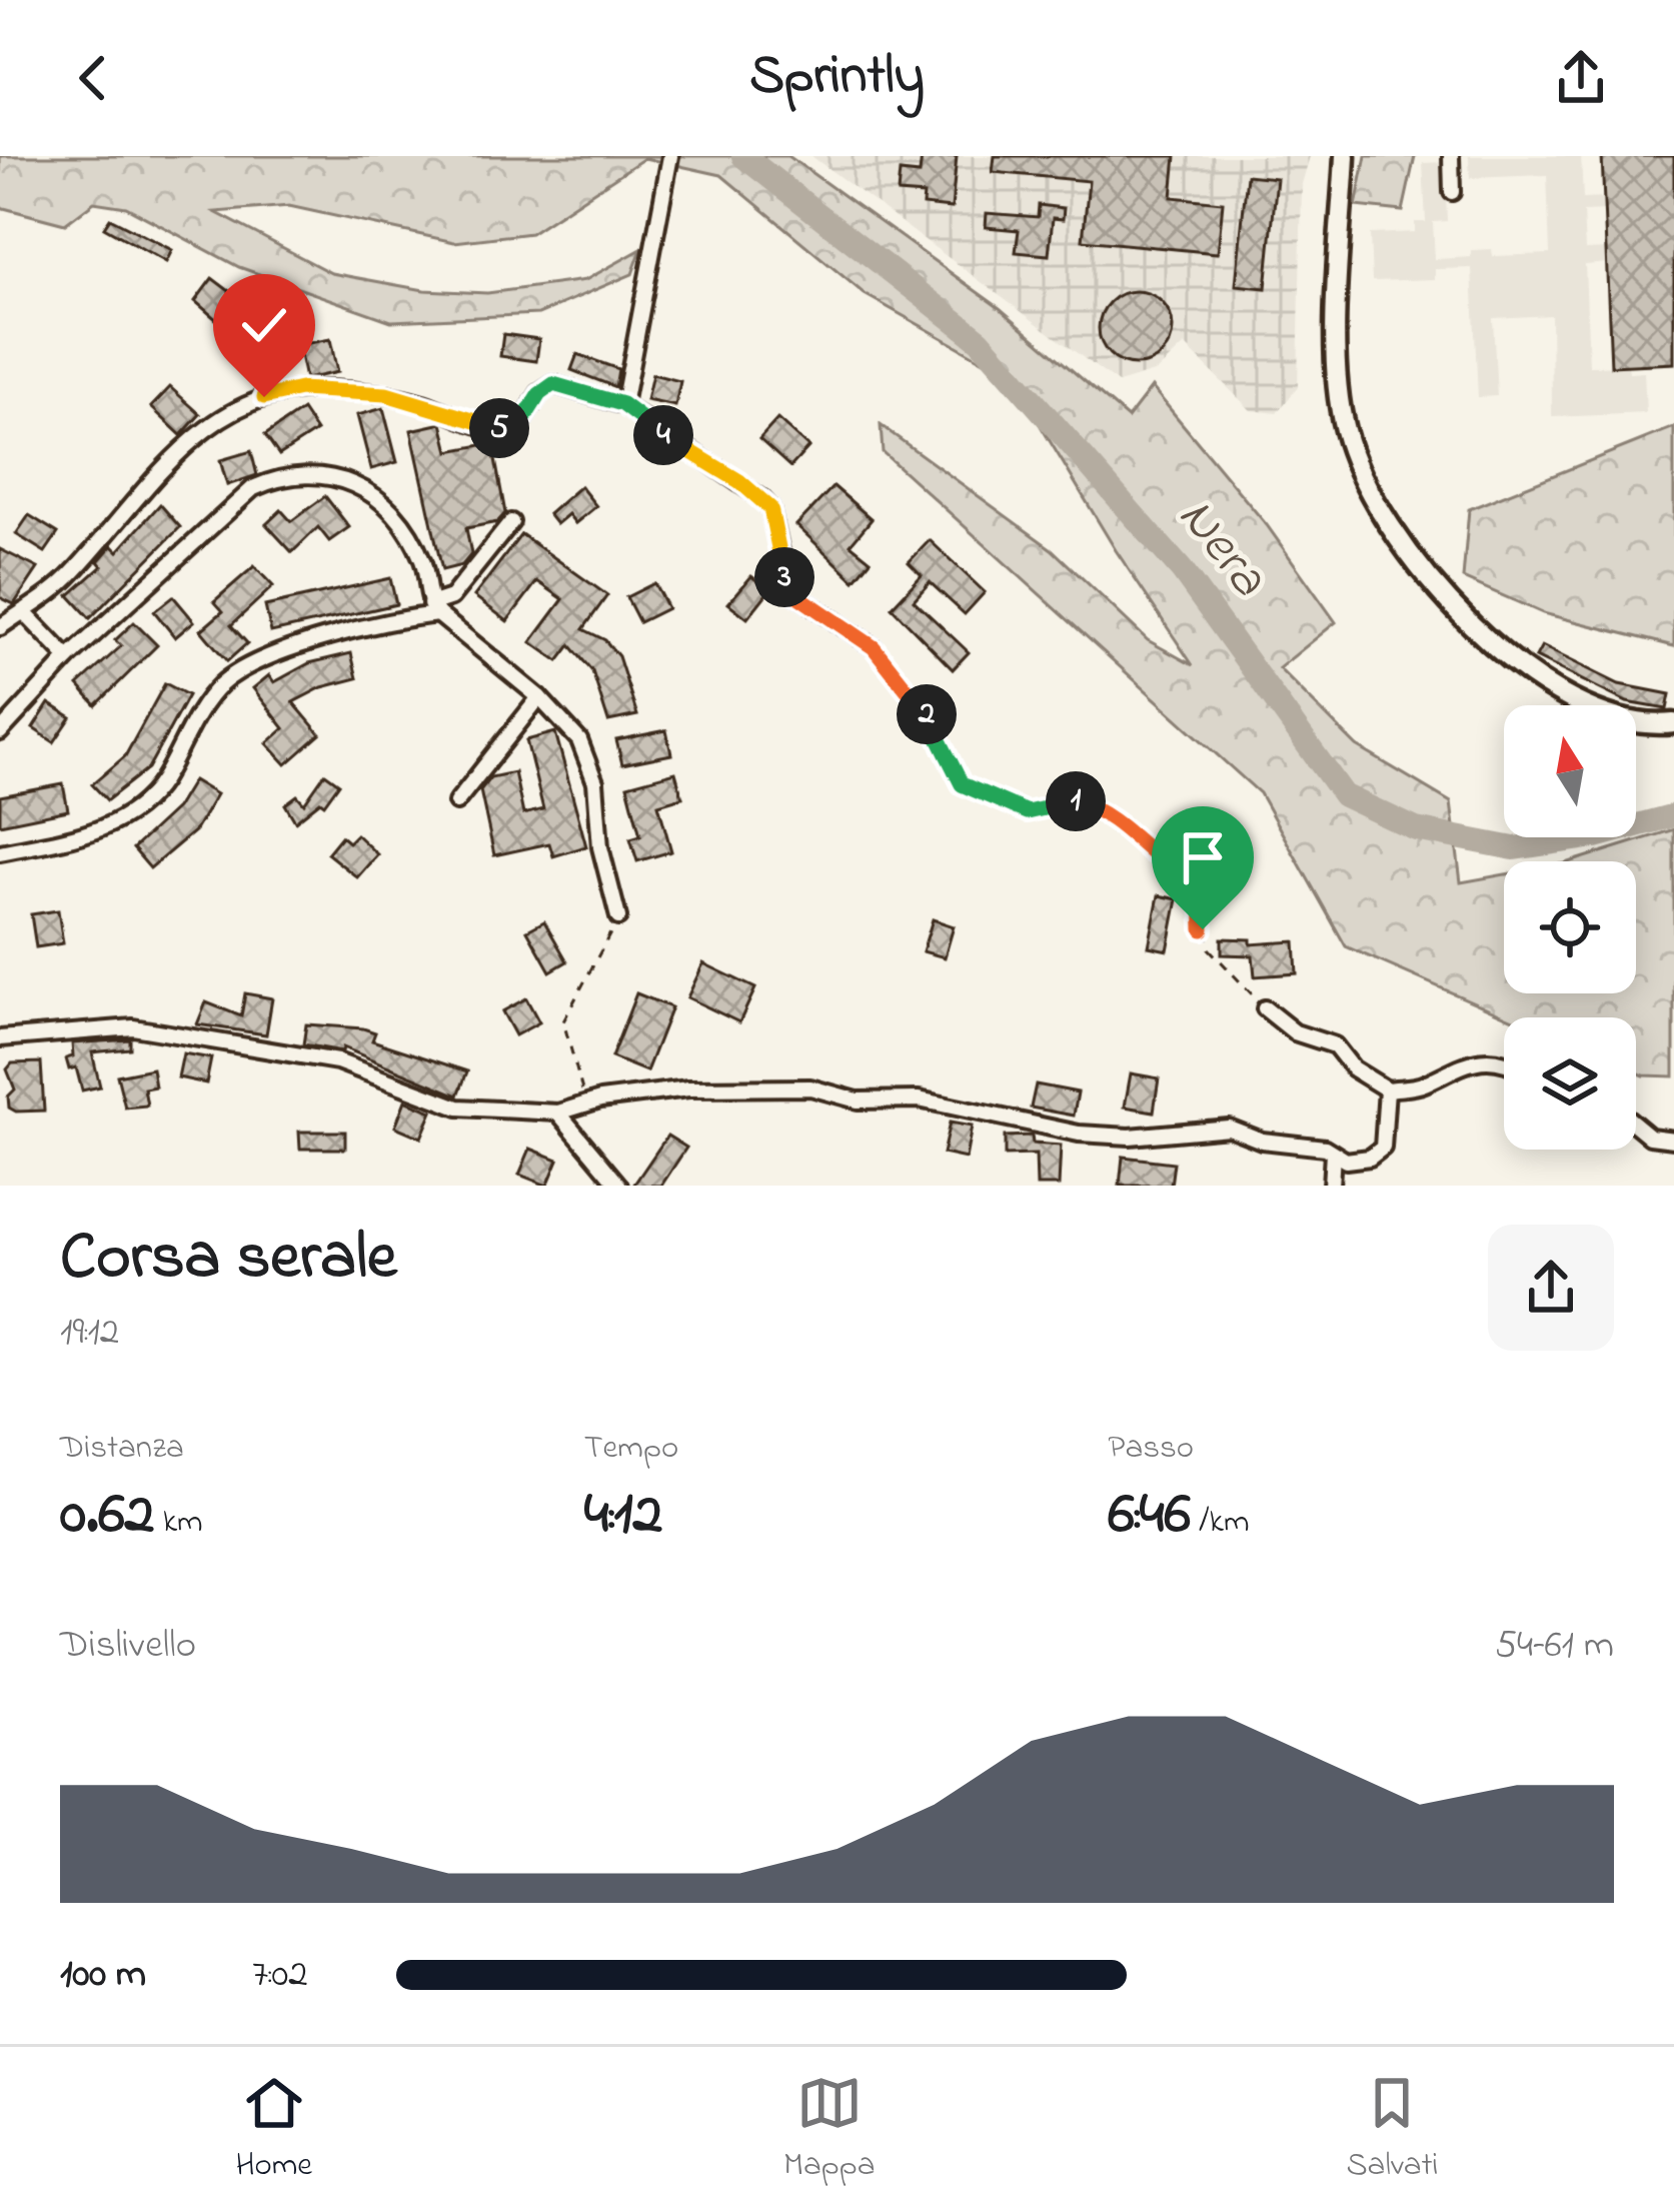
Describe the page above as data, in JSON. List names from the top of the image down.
{
  "water": ["Nera"],
  "north": "top",
  "page": {
    "header": "Sprintly",
    "pins": [
      "5",
      "4",
      "3",
      "2",
      "1"
    ],
    "heading": ["Corsa serale", "19:12"],
    "stats": [
      ["Distanza", "0.62 km"],
      ["Tempo", "4:12"],
      ["Passo", "6:46 /km"]
    ],
    "chart": ["Dislivello", "54–61 m"],
    "list": [
      {
        "name": "100 m",
        "note": "7:02"
      }
    ],
    "tabs": ["Home", "Mappa", "Salvati"]
  }
}
